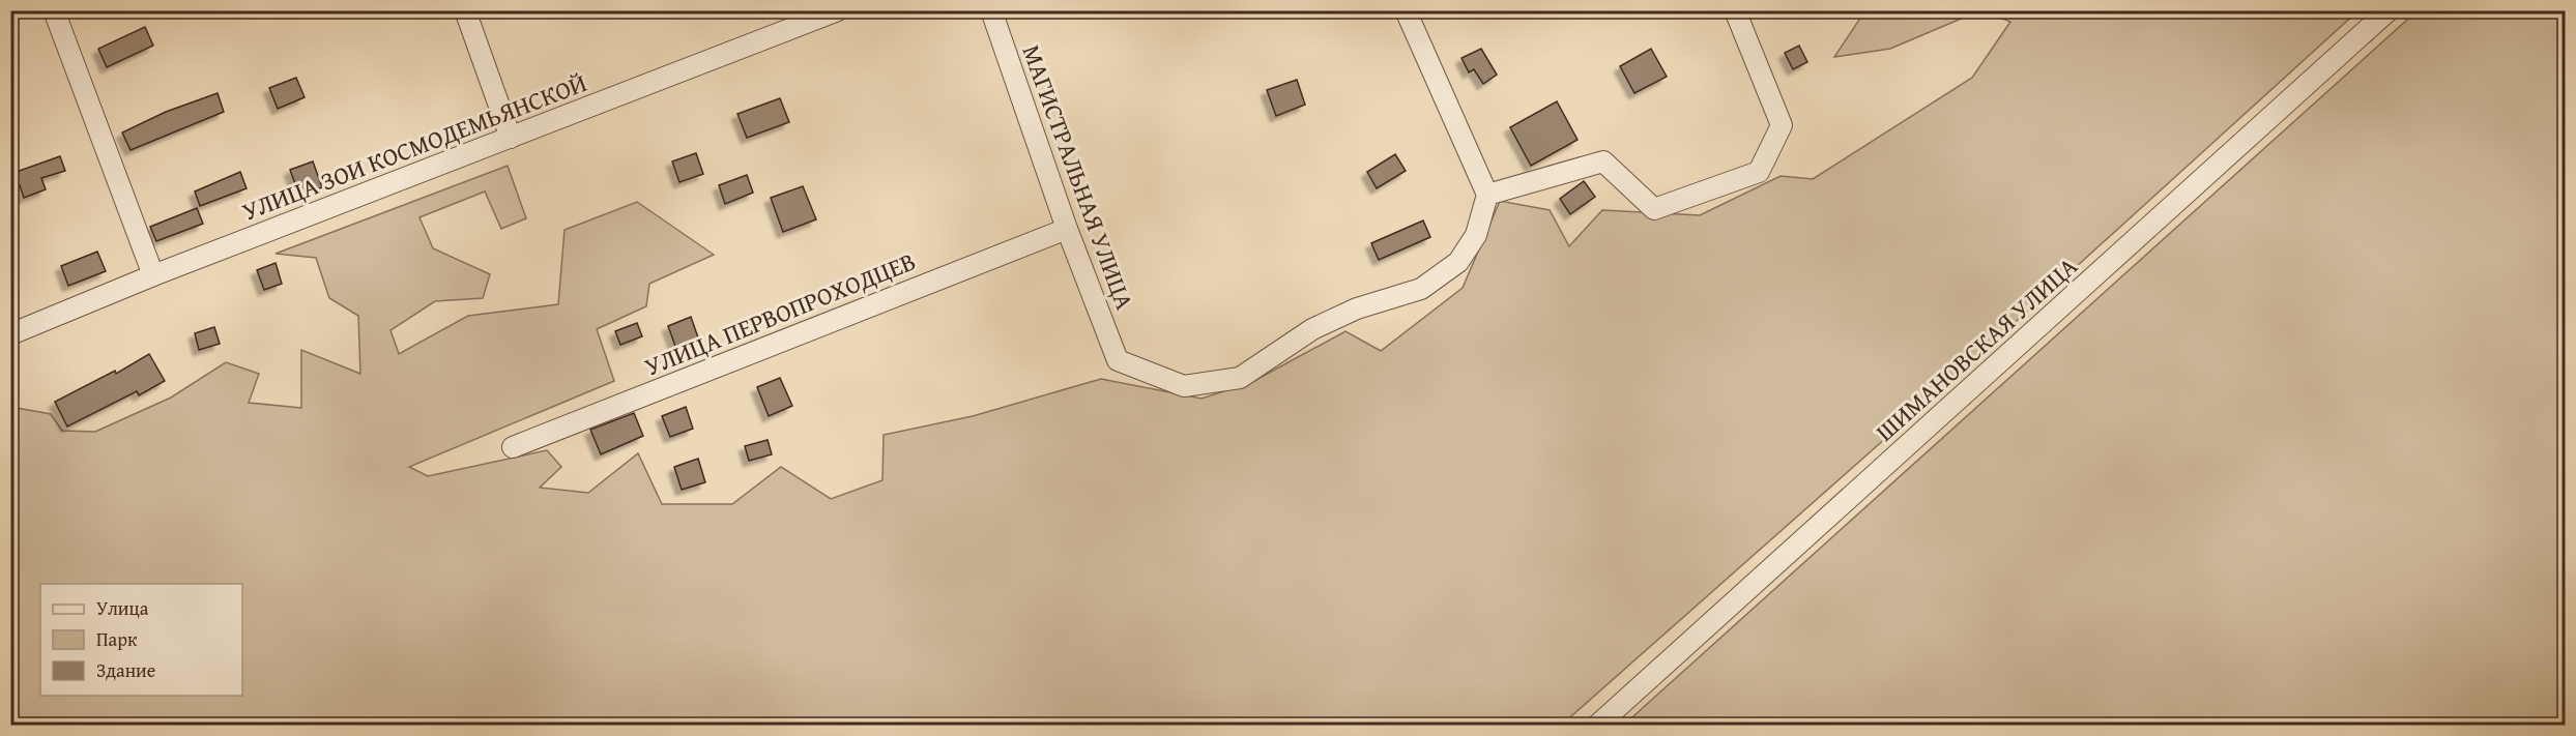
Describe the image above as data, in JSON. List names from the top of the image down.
{
  "streets": {
    "street": [
      "УЛИЦА ЗОИ КОСМОДЕМЬЯНСКОЙ",
      "МАГИСТРАЛЬНАЯ УЛИЦА",
      "УЛИЦА ПЕРВОПРОХОДЦЕВ",
      "ШИМАНОВСКАЯ УЛИЦА"
    ]
  },
  "crossings": [
    ["МАГИСТРАЛЬНАЯ УЛИЦА", "УЛИЦА ПЕРВОПРОХОДЦЕВ"]
  ],
  "legend": ["Улица", "Парк", "Здание"]
}
